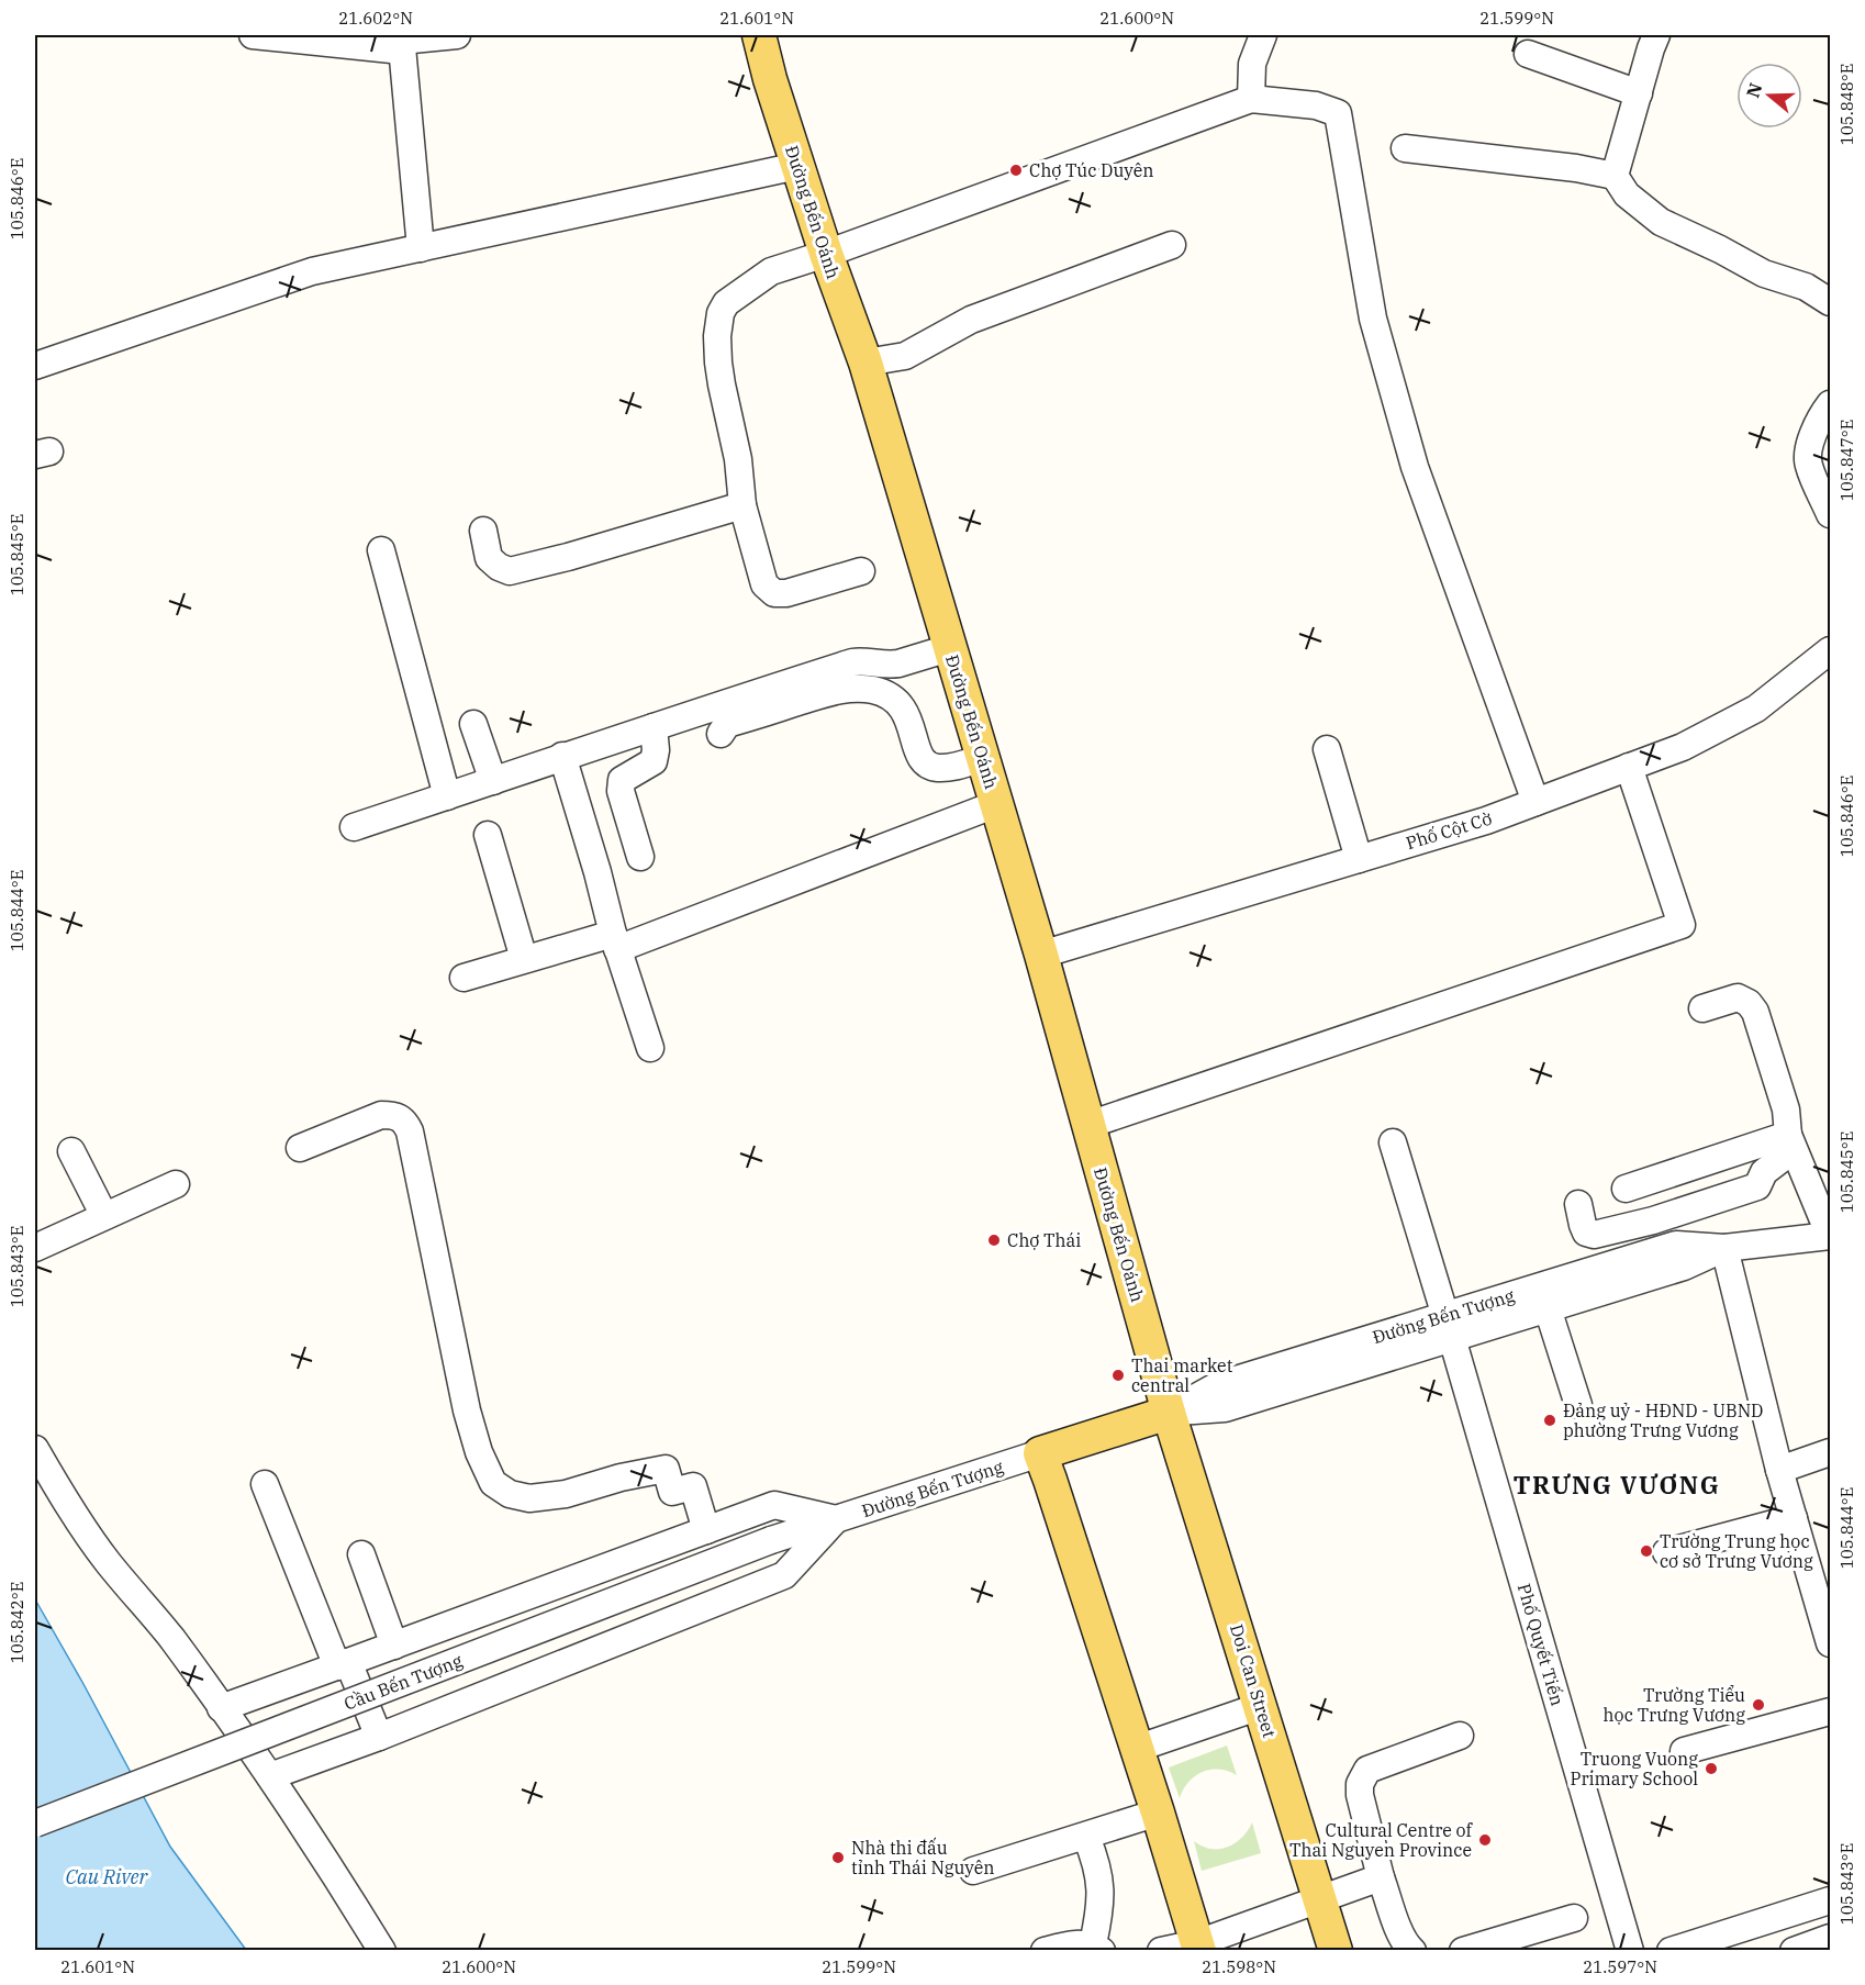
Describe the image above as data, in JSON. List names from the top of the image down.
{
  "streets": {
    "main road": ["Đường Bến Oánh", "Đường Bến Tượng", "Doi Can Street"],
    "street": ["Phố Cột Cờ", "Phố Quyết Tiến", "Cầu Bến Tượng"]
  },
  "crossings": [
    ["Đường Bến Oánh", "Phố Cột Cờ"],
    ["Đường Bến Oánh", "Đường Bến Tượng"],
    ["Đường Bến Oánh", "Doi Can Street"],
    ["Đường Bến Tượng", "Phố Quyết Tiến"],
    ["Đường Bến Tượng", "Doi Can Street"],
    ["Đường Bến Tượng", "Cầu Bến Tượng"]
  ],
  "districts": ["TRƯNG VƯƠNG"],
  "water": ["Cau River"],
  "places": [
    "Chợ Túc Duyên",
    "Chợ Thái",
    "Thai market central",
    "Đảng uỷ - HĐND - UBND phường Trưng Vương",
    "Trường Trung học cơ sở Trưng Vương",
    "Trường Tiểu học Trưng Vương",
    "Truong Vuong Primary School",
    "Cultural Centre of Thai Nguyen Province",
    "Nhà thi đấu tỉnh Thái Nguyên"
  ],
  "north": "left",
  "coordinates": [
    "21.602°N",
    "21.601°N",
    "21.600°N",
    "21.599°N",
    "105.848°E",
    "105.846°E",
    "105.847°E",
    "105.845°E",
    "105.844°E",
    "105.843°E",
    "105.842°E",
    "21.598°N",
    "21.597°N"
  ]
}
